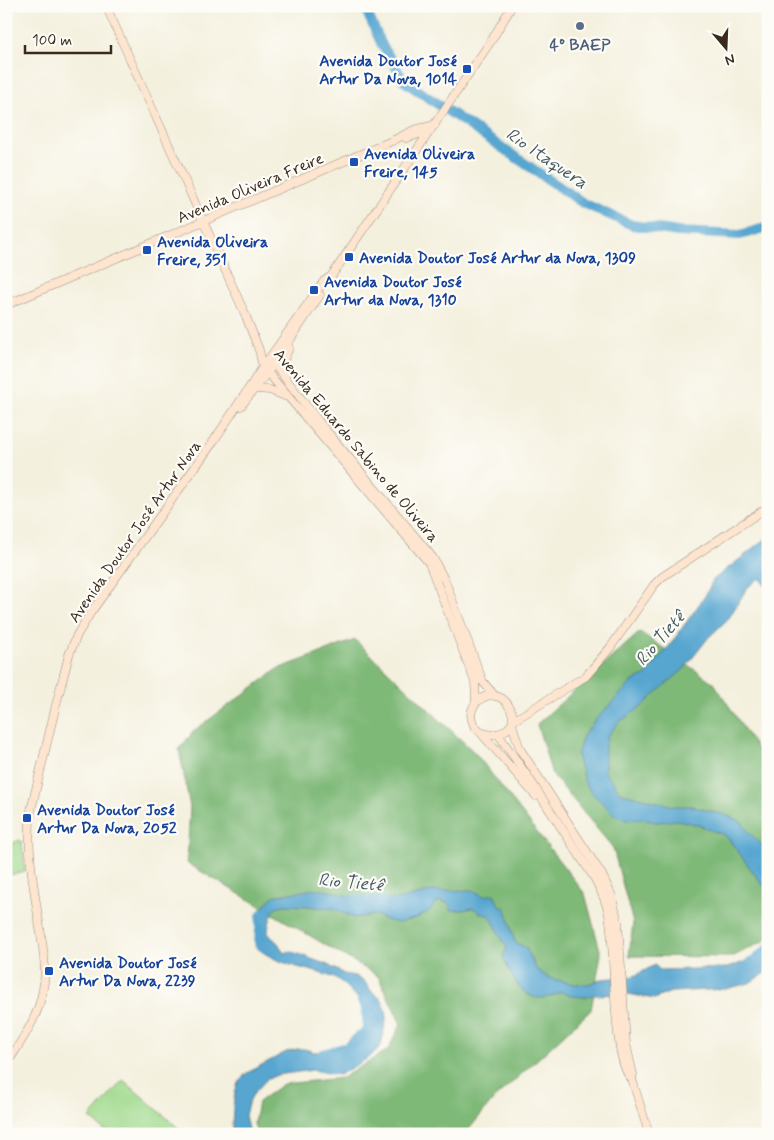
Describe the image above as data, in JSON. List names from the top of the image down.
{
  "streets": {
    "main road": ["Avenida Oliveira Freire", "Avenida Eduardo Sabino de Oliveira", "Avenida Doutor José Artur Nova"]
  },
  "crossings": [
    ["Avenida Oliveira Freire", "Avenida Doutor José Artur Nova"],
    ["Avenida Eduardo Sabino de Oliveira", "Avenida Doutor José Artur Nova"]
  ],
  "water": ["Rio Itaquera", "Rio Tietê"],
  "places": {
    "other": ["4º BAEP"],
    "transit": [
      "Avenida Doutor José Artur Da Nova, 1014",
      "Avenida Oliveira Freire, 145",
      "Avenida Oliveira Freire, 351",
      "Avenida Doutor José Artur da Nova, 1309",
      "Avenida Doutor José Artur da Nova, 1310",
      "Avenida Doutor José Artur Da Nova, 2052",
      "Avenida Doutor José Artur Da Nova, 2239"
    ]
  },
  "scale_bar": "100 m",
  "north": "bottom"
}
